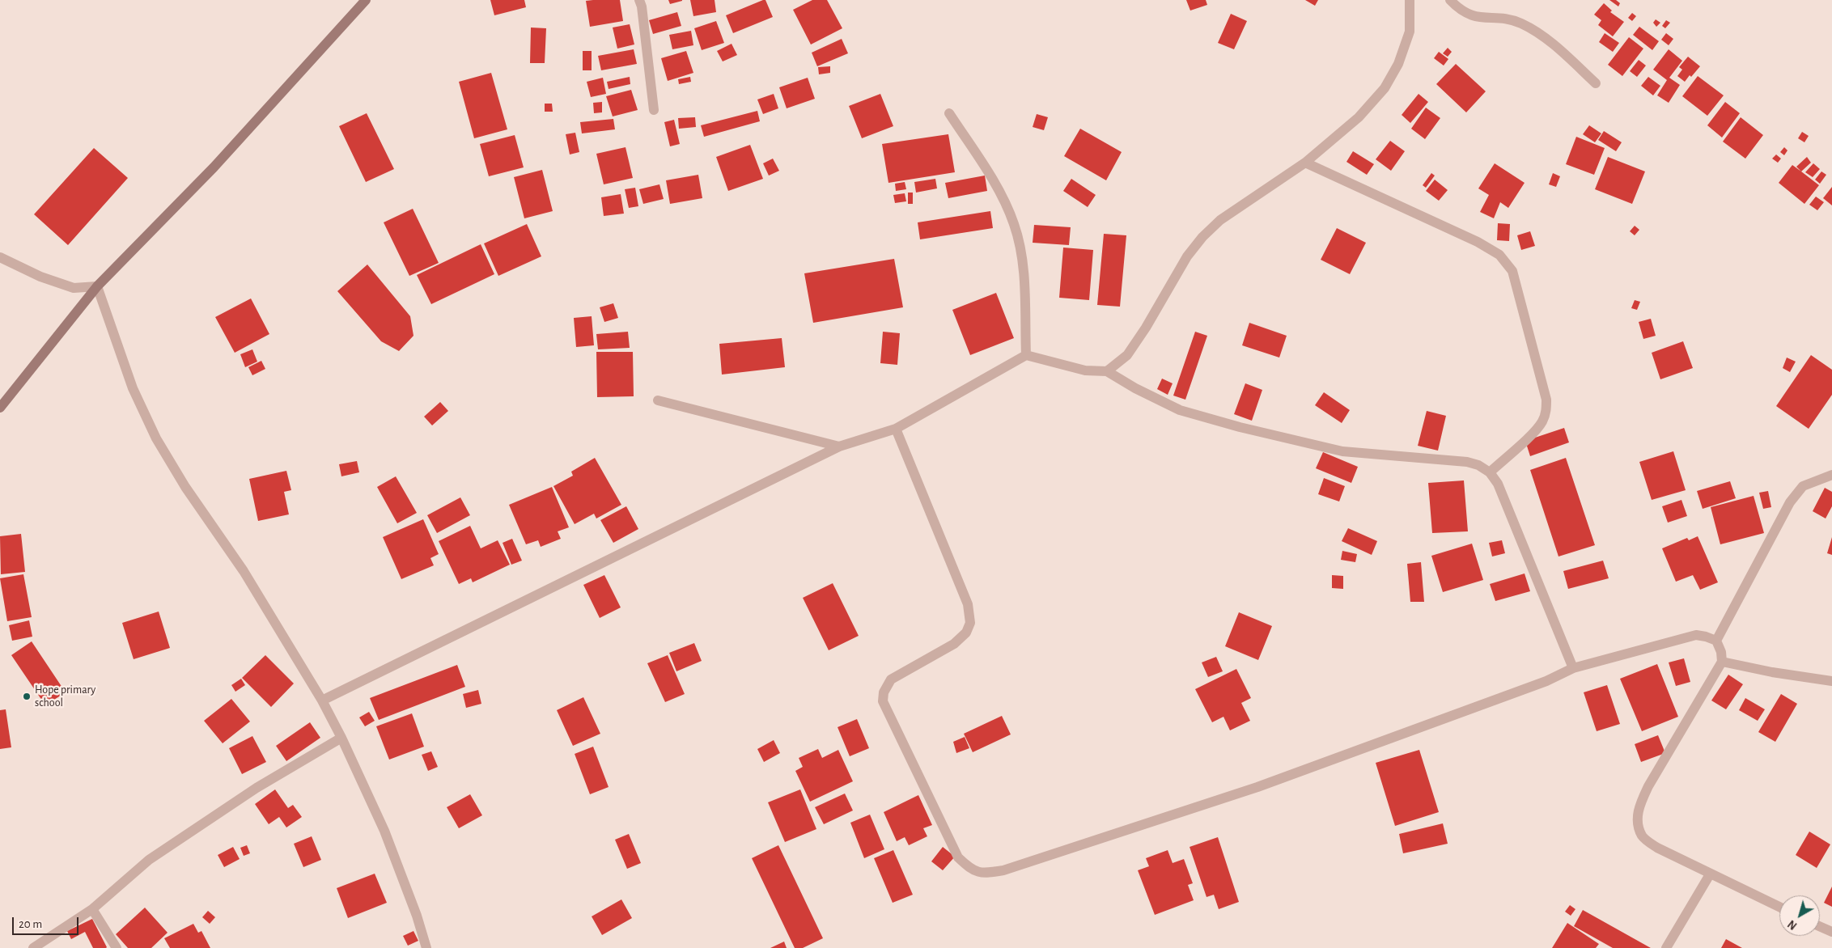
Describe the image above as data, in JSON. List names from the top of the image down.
{
  "places": ["Hope primary school"],
  "scale_bar": "20 m",
  "north": "bottom left"
}
